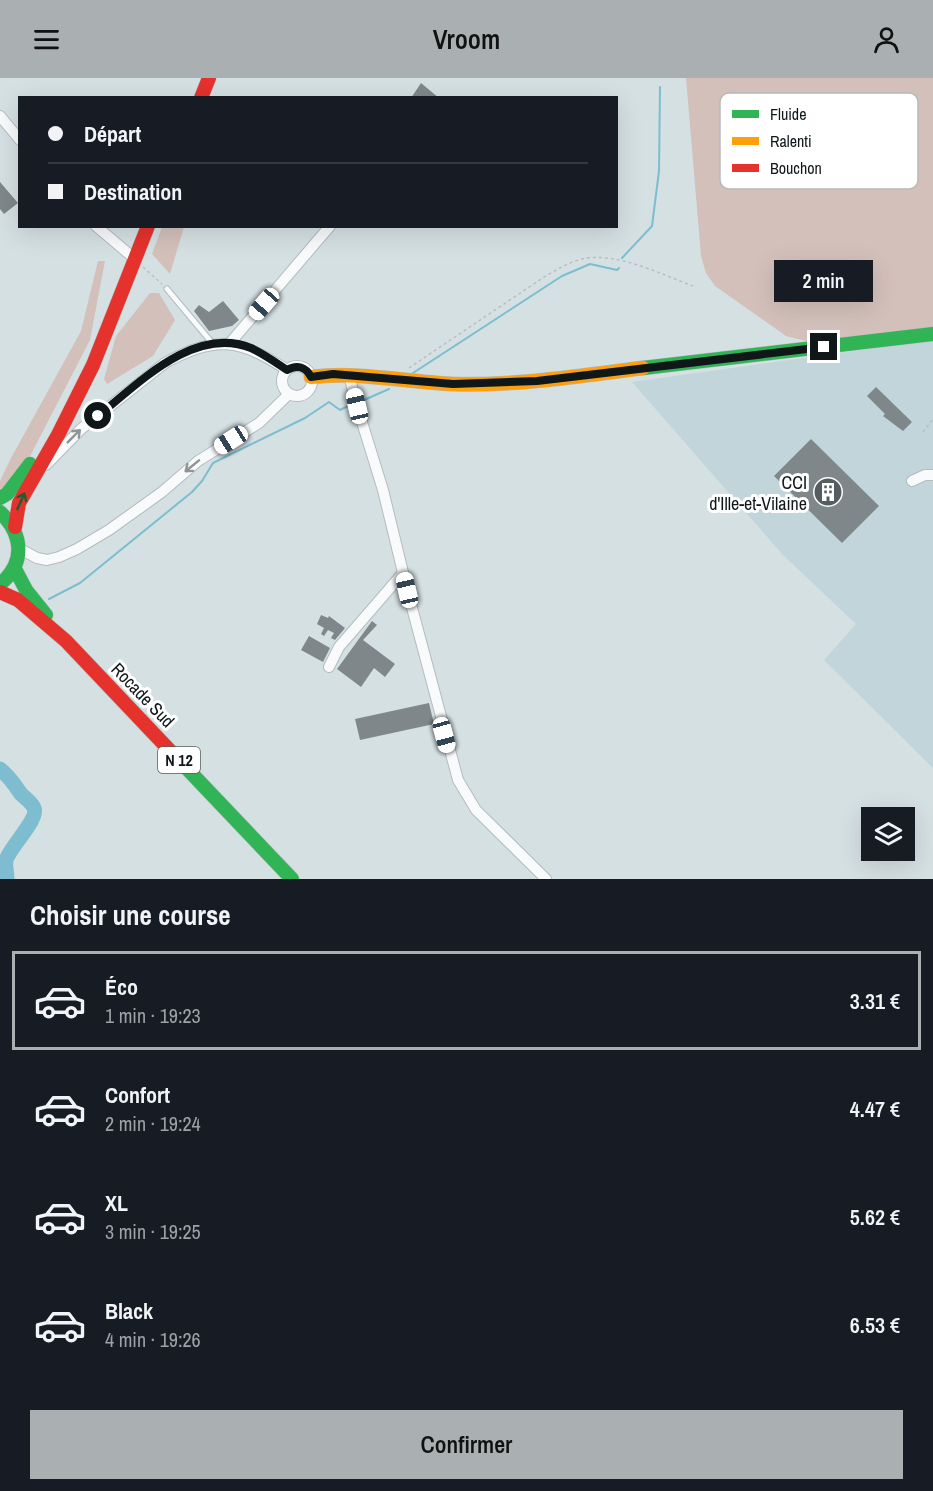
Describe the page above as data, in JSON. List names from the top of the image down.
{
  "streets": {
    "main road": ["Rocade Sud", "N 12"]
  },
  "places": {
    "building": ["CCI d'Ille-et-Vilaine"]
  },
  "legend": ["Fluide", "Ralenti", "Bouchon"],
  "page": {
    "header": "Vroom",
    "banner": ["Départ", "Destination"],
    "bubble": "2 min",
    "heading": "Choisir une course",
    "list": [
      {
        "name": "Éco",
        "note": "1 min · 19:23",
        "value": "3.31 €"
      },
      {
        "name": "Confort",
        "note": "2 min · 19:24",
        "value": "4.47 €"
      },
      {
        "name": "XL",
        "note": "3 min · 19:25",
        "value": "5.62 €"
      },
      {
        "name": "Black",
        "note": "4 min · 19:26",
        "value": "6.53 €"
      }
    ],
    "buttons": "Confirmer"
  }
}
